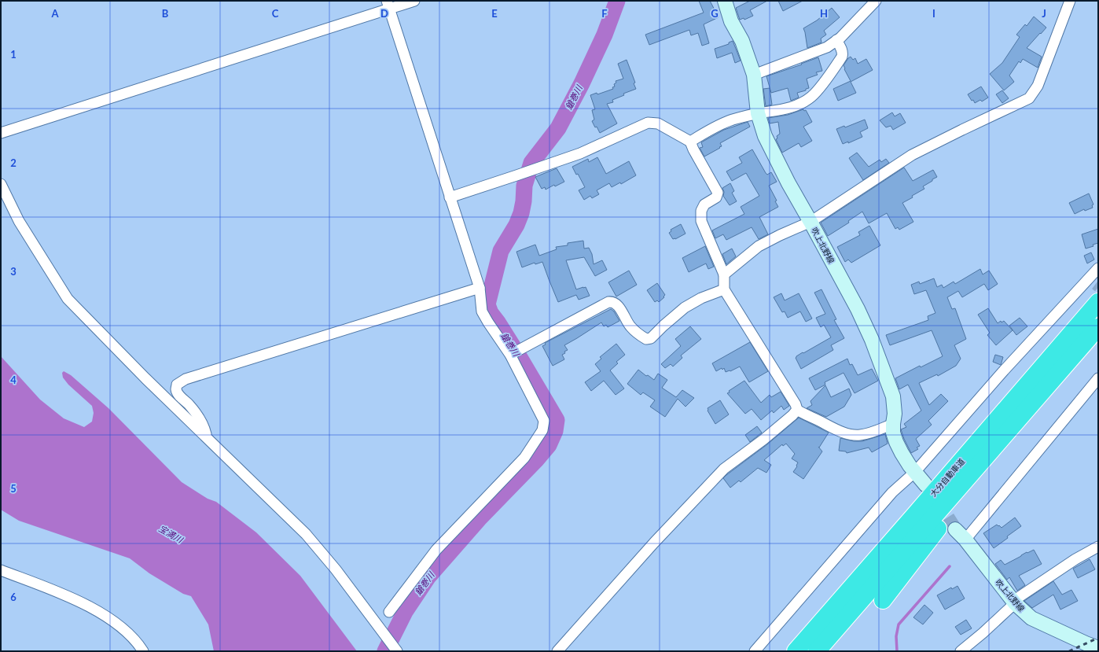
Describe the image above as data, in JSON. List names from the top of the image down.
{
  "streets": {
    "highway": ["大分自動車道"],
    "main road": ["吹上北野線"]
  },
  "water": ["鎗巻川", "宝満川"],
  "grid": {
    "columns": [
      "A",
      "B",
      "C",
      "D",
      "E",
      "F",
      "G",
      "H",
      "I",
      "J"
    ],
    "rows": [
      "1",
      "2",
      "3",
      "4",
      "5",
      "6"
    ]
  }
}
